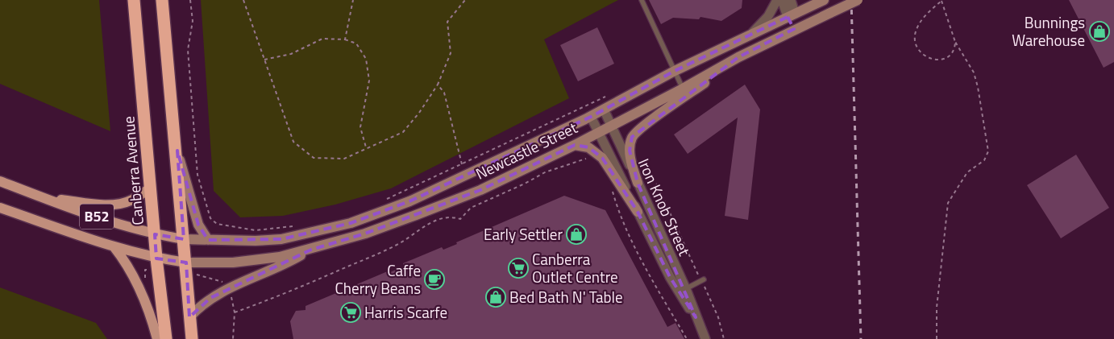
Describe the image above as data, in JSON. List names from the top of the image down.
{
  "streets": {
    "highway": ["Canberra Avenue"],
    "main road": ["Newcastle Street", "B52"],
    "street": ["Iron Knob Street"]
  },
  "crossings": [
    ["Newcastle Street", "Canberra Avenue"],
    ["Newcastle Street", "Iron Knob Street"],
    ["Newcastle Street", "B52"],
    ["Canberra Avenue", "B52"]
  ],
  "places": {
    "shop": ["Bunnings Warehouse", "Early Settler", "Bed Bath N' Table"],
    "supermarket": ["Canberra Outlet Centre", "Harris Scarfe"],
    "cafe": ["Caffe Cherry Beans"]
  }
}
